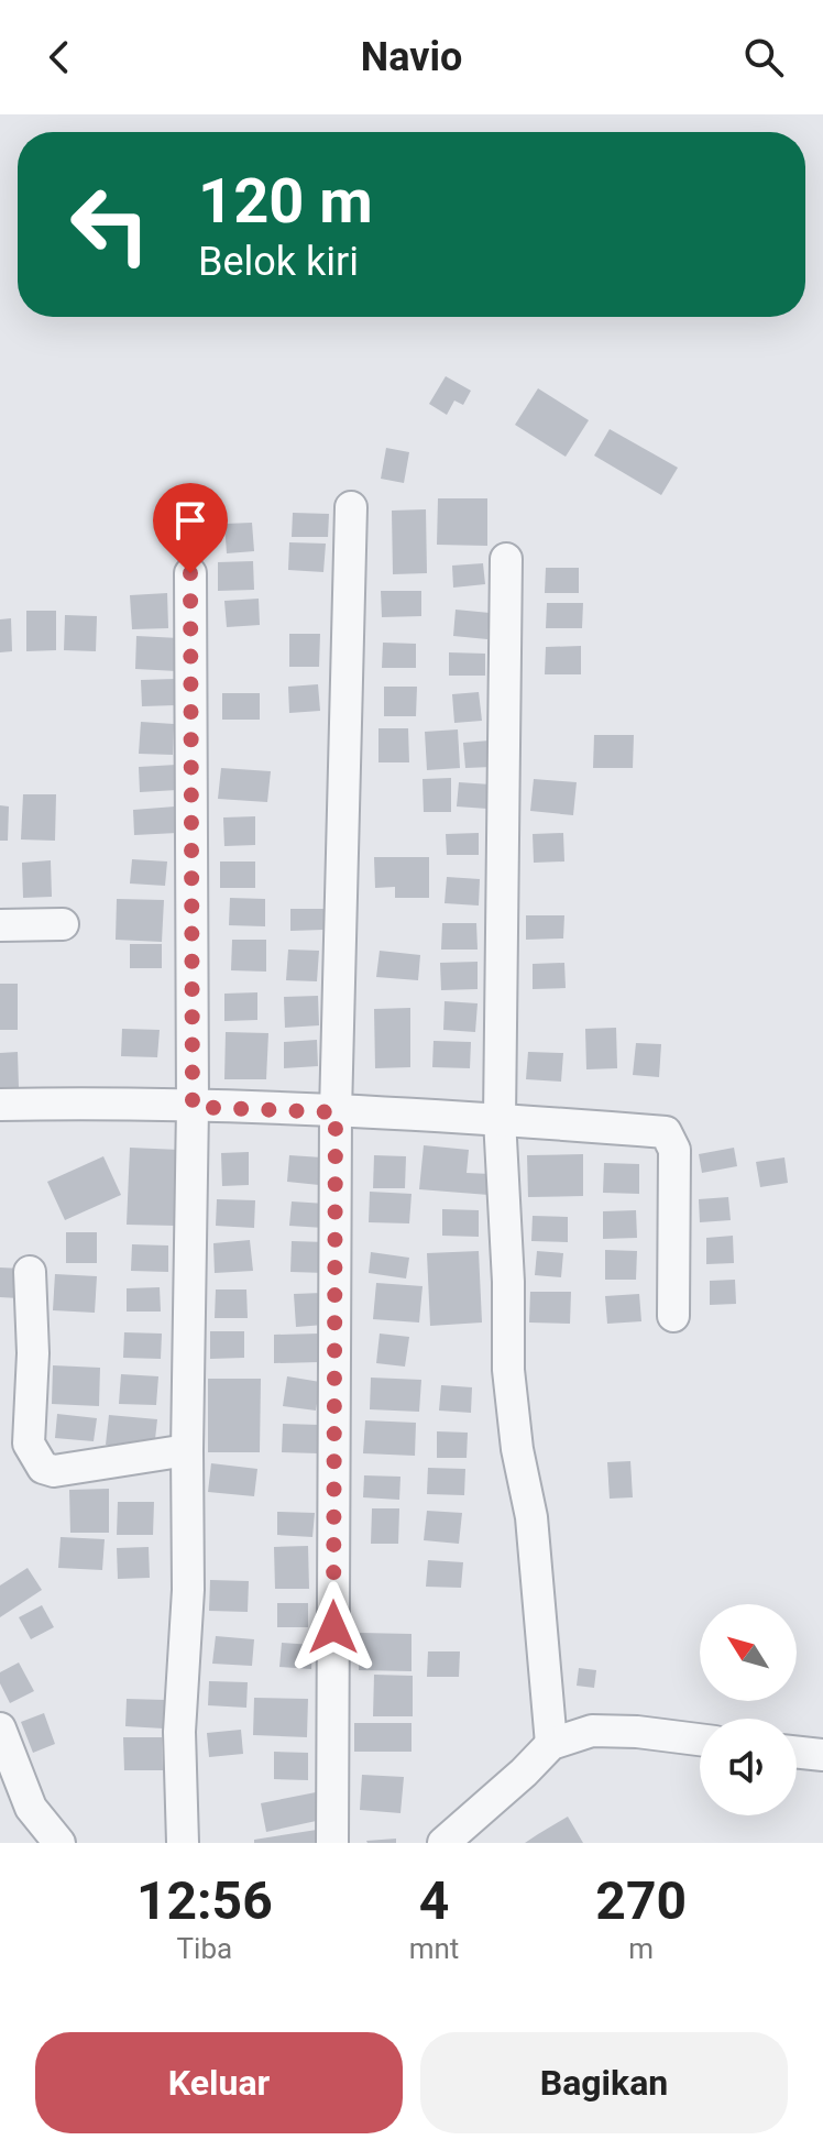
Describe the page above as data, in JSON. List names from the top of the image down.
{
  "north": "top left",
  "page": {
    "header": "Navio",
    "turn": ["120 m", "Belok kiri"],
    "eta": [
      "12:56",
      "Tiba",
      "4",
      "mnt",
      "270",
      "m"
    ],
    "buttons": ["Keluar", "Bagikan"]
  }
}
